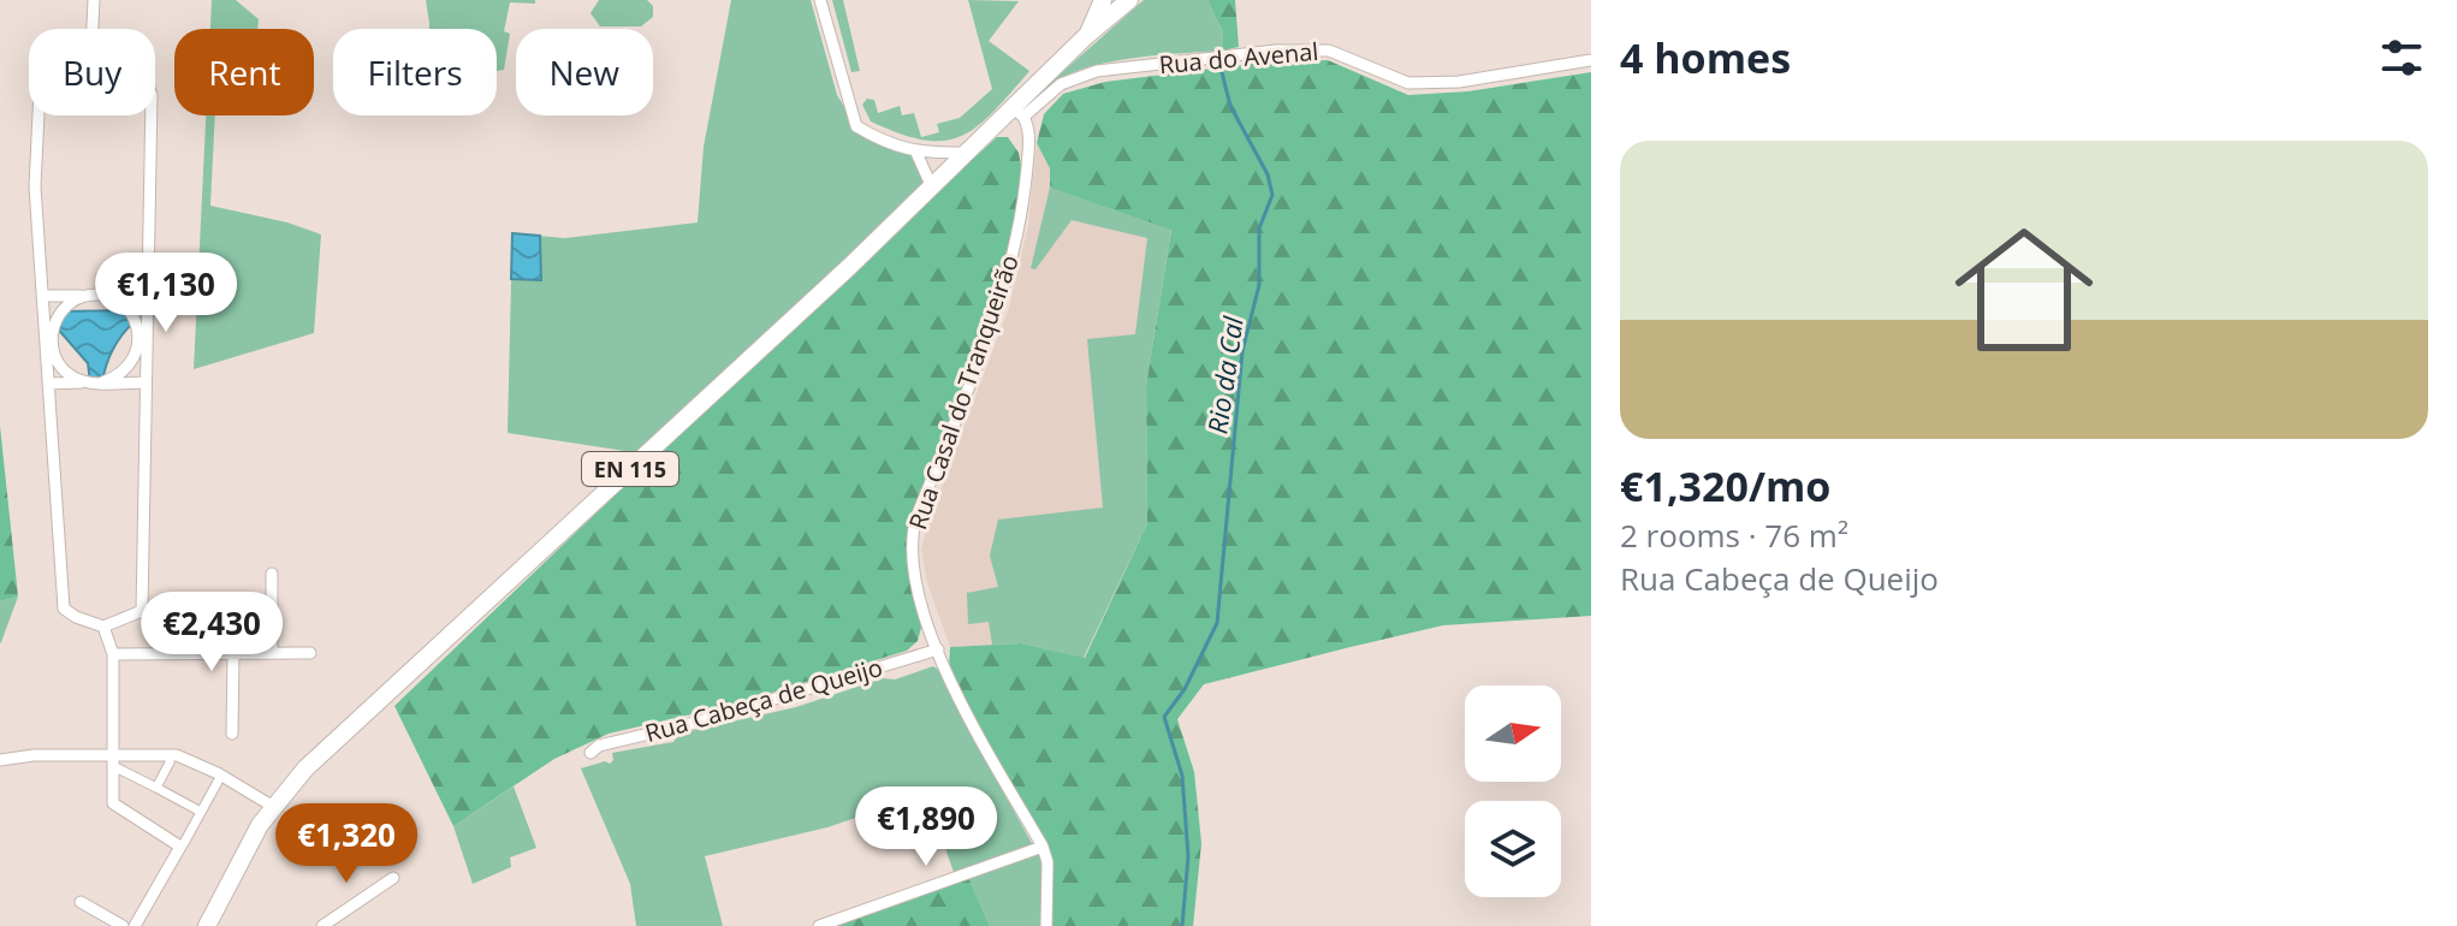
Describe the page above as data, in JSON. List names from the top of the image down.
{
  "streets": {
    "main road": ["EN 115"],
    "street": ["Rua do Avenal", "Rua Casal do Tranqueirão", "Rua Cabeça de Queijo"]
  },
  "crossings": [
    ["Rua do Avenal", "Rua Casal do Tranqueirão"],
    ["Rua do Avenal", "EN 115"],
    ["Rua Casal do Tranqueirão", "EN 115"],
    ["Rua Casal do Tranqueirão", "Rua Cabeça de Queijo"]
  ],
  "water": ["Rio da Cal"],
  "north": "right",
  "page": {
    "heading": "4 homes",
    "chip": [
      "Buy",
      "Rent",
      "Filters",
      "New"
    ],
    "list": [
      {
        "name": "€1,320/mo",
        "note": "2 rooms · 76 m² · Rua Cabeça de Queijo"
      }
    ],
    "price": [
      "€1,130",
      "€2,430",
      "€1,890",
      "€1,320"
    ]
  }
}
